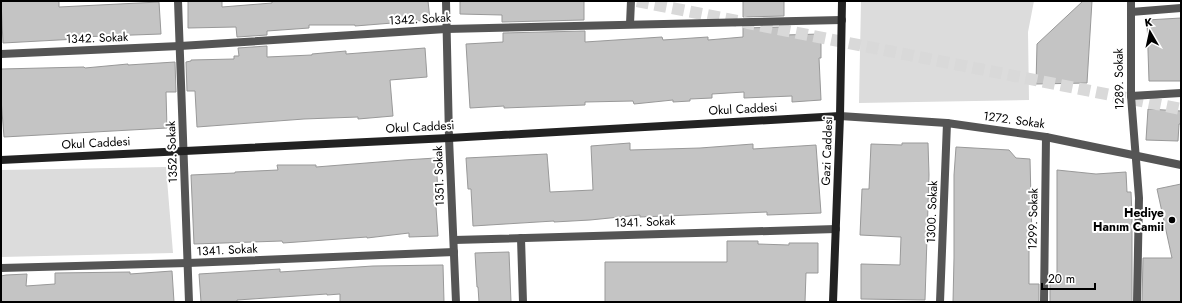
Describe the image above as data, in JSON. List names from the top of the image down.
{
  "streets": {
    "main road": ["Okul Caddesi", "Gazi Caddesi"],
    "street": [
      "1342. Sokak",
      "1289. Sokak",
      "1272. Sokak",
      "1352. Sokak",
      "1351. Sokak",
      "1300. Sokak",
      "1299. Sokak",
      "1341. Sokak"
    ]
  },
  "crossings": [
    ["1342. Sokak", "Gazi Caddesi"],
    ["1342. Sokak", "1352. Sokak"],
    ["1342. Sokak", "1351. Sokak"],
    ["1289. Sokak", "1272. Sokak"],
    ["Okul Caddesi", "1272. Sokak"],
    ["Okul Caddesi", "Gazi Caddesi"],
    ["Okul Caddesi", "1352. Sokak"],
    ["Okul Caddesi", "1351. Sokak"],
    ["1272. Sokak", "Gazi Caddesi"],
    ["1272. Sokak", "1300. Sokak"],
    ["1272. Sokak", "1299. Sokak"],
    ["Gazi Caddesi", "1341. Sokak"],
    ["1352. Sokak", "1341. Sokak"],
    ["1351. Sokak", "1341. Sokak"]
  ],
  "places": ["Hediye Hanım Camii"],
  "scale_bar": "20 m",
  "north": "top"
}
